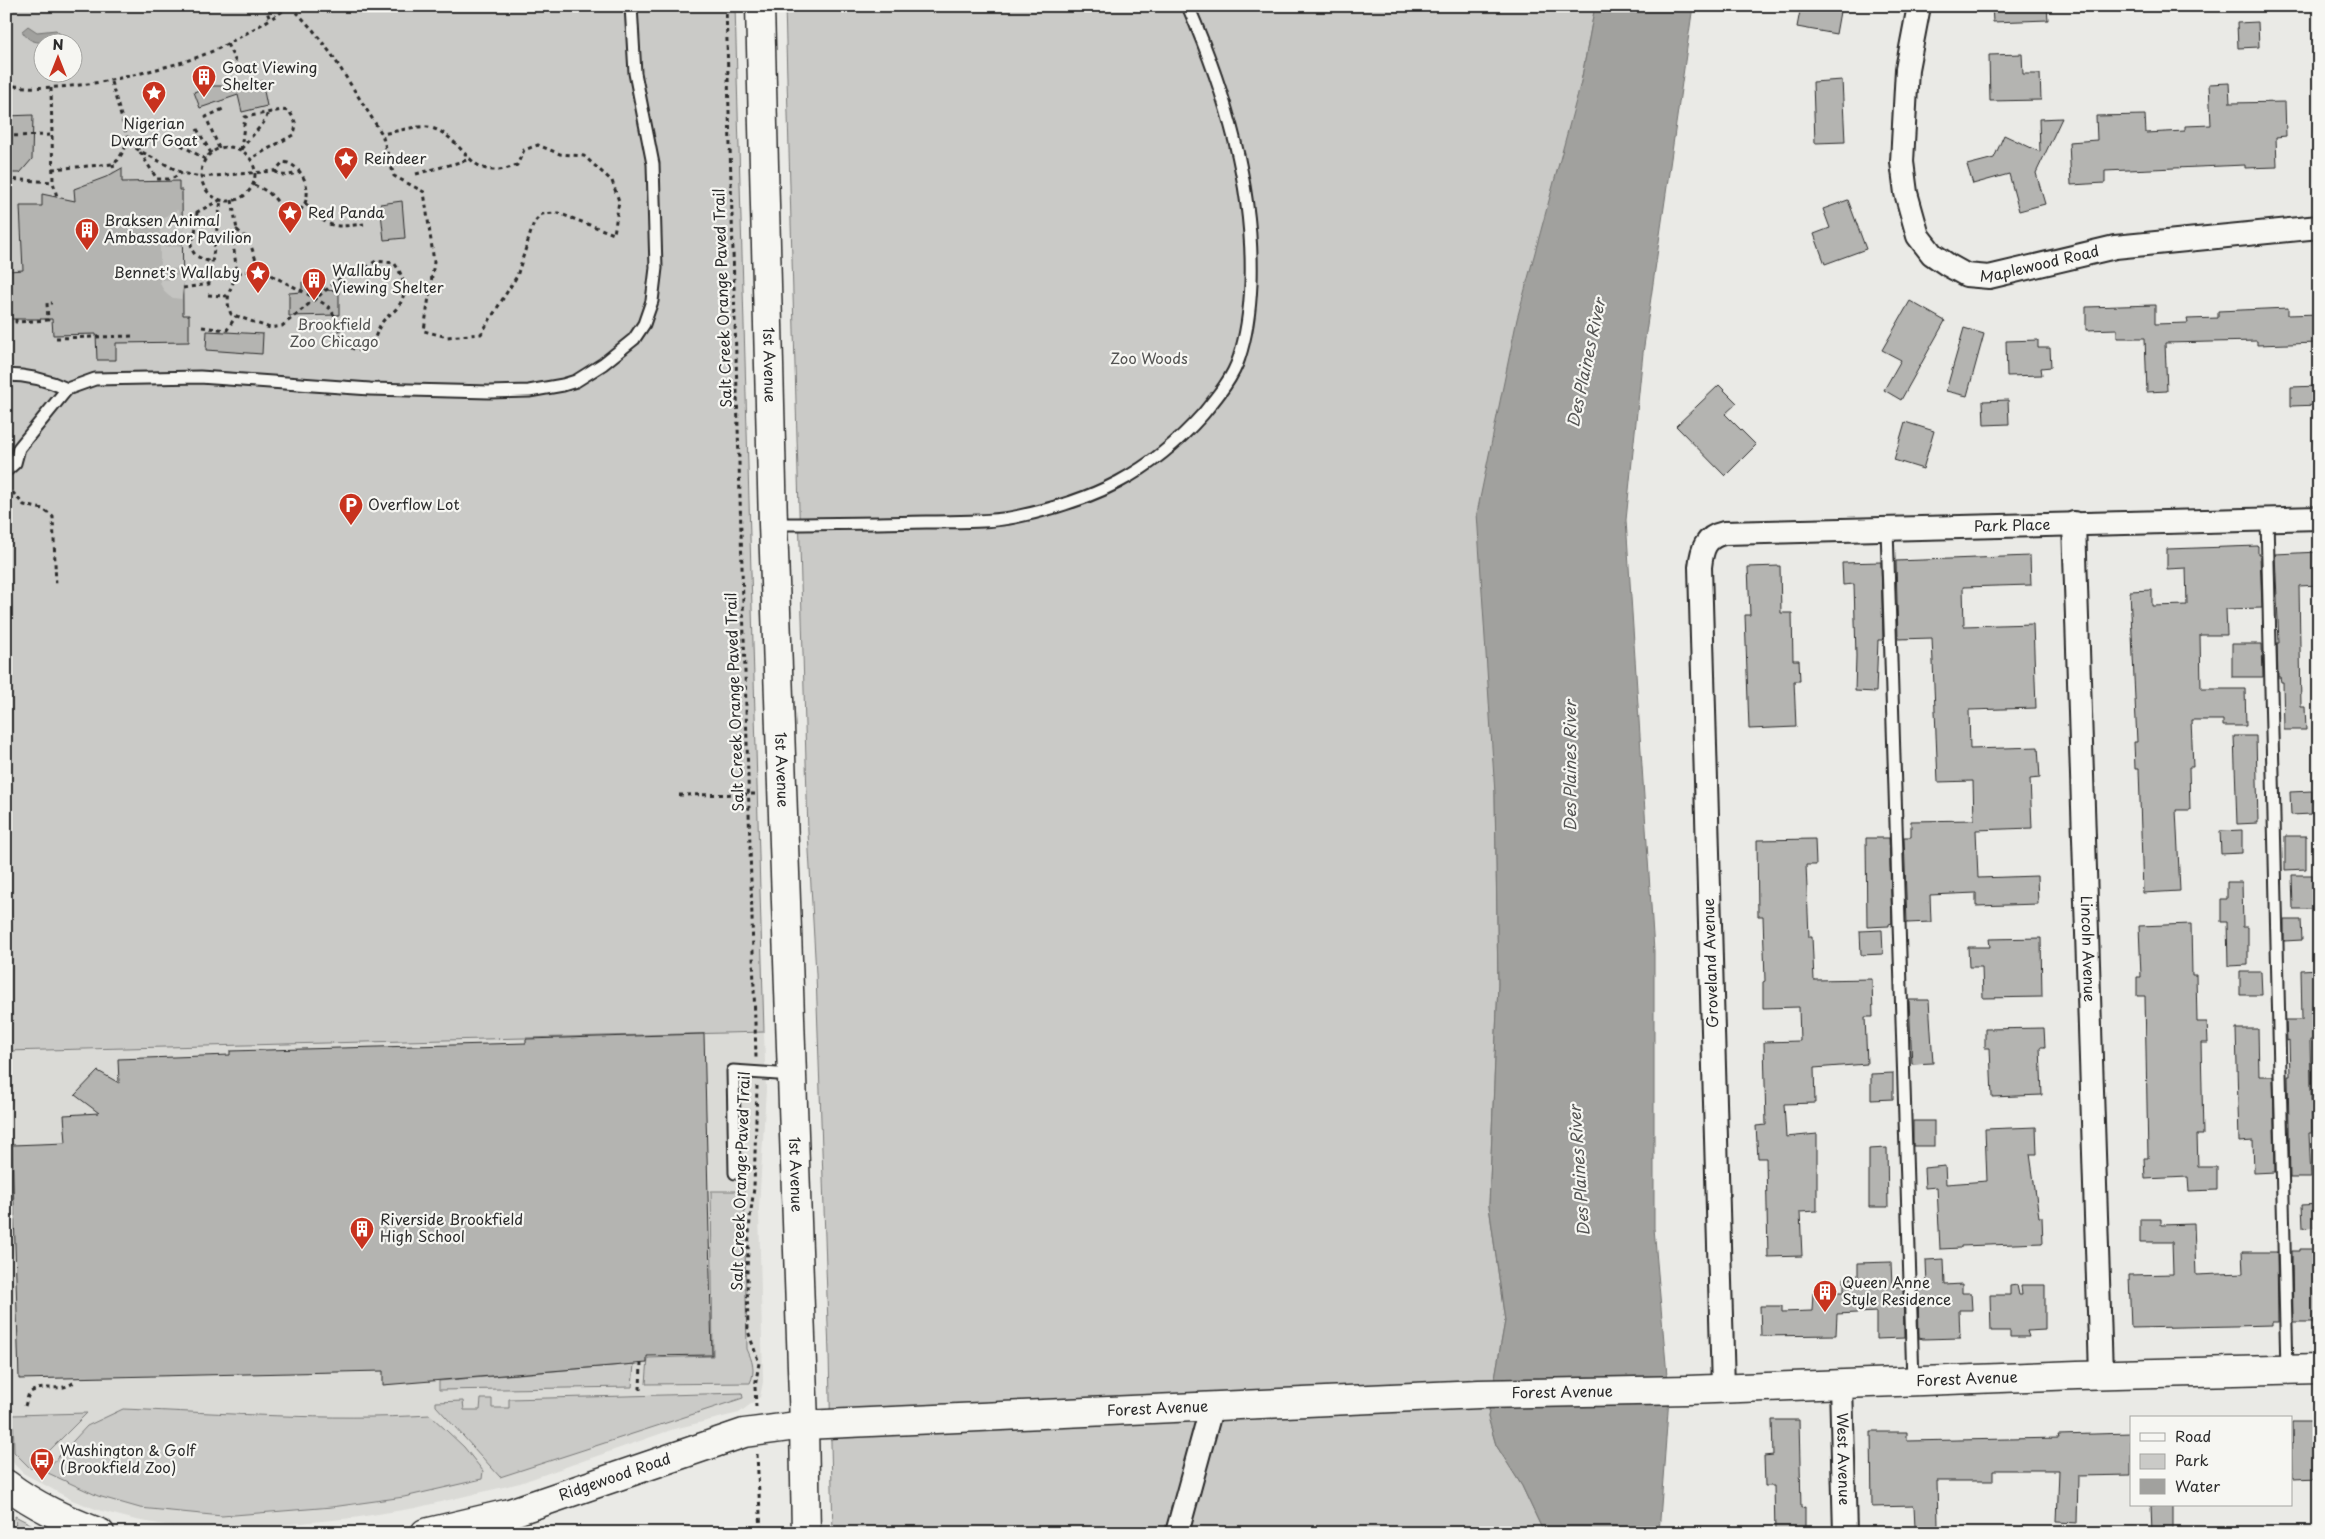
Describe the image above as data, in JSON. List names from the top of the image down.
{
  "streets": {
    "street": [
      "Maplewood Road",
      "1st Avenue",
      "Park Place",
      "Lincoln Avenue",
      "Groveland Avenue",
      "Forest Avenue",
      "West Avenue",
      "Ridgewood Road"
    ],
    "path": ["Salt Creek Orange Paved Trail"]
  },
  "crossings": [
    ["1st Avenue", "Forest Avenue"],
    ["1st Avenue", "Ridgewood Road"],
    ["Park Place", "Lincoln Avenue"],
    ["Park Place", "Groveland Avenue"],
    ["Lincoln Avenue", "Forest Avenue"],
    ["Groveland Avenue", "Forest Avenue"],
    ["Forest Avenue", "West Avenue"],
    ["Forest Avenue", "Ridgewood Road"]
  ],
  "water": ["Des Plaines River"],
  "parks": ["Brookfield Zoo Chicago", "Zoo Woods"],
  "places": {
    "building": [
      "Goat Viewing Shelter",
      "Braksen Animal Ambassador Pavilion",
      "Wallaby Viewing Shelter",
      "Riverside Brookfield High School",
      "Queen Anne Style Residence"
    ],
    "place": [
      "Nigerian Dwarf Goat",
      "Reindeer",
      "Red Panda",
      "Bennet's Wallaby"
    ],
    "parking": ["Overflow Lot"],
    "bus stop": ["Washington & Golf (Brookfield Zoo)"]
  },
  "legend": ["Road", "Park", "Water"],
  "north": "top"
}
